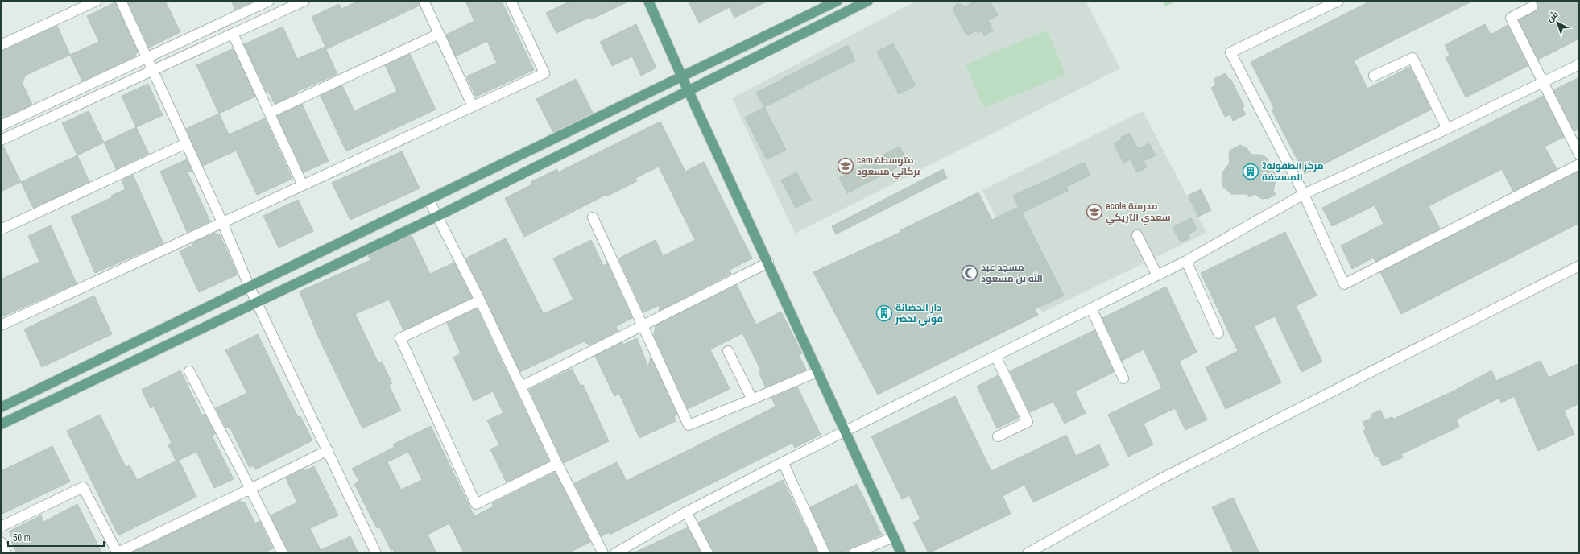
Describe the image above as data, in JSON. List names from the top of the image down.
{
  "places": {
    "school or university": ["cem متوسطة بركاني مسعود", "ecole مدرسة سعدي التريكي"],
    "building": ["3مركز الطفولة المسعفة", "دار الحضانة قوتي لخضر"],
    "mosque": ["مسجد عبد الله بن مسعود"]
  },
  "scale_bar": "50 m",
  "north": "top left"
}
